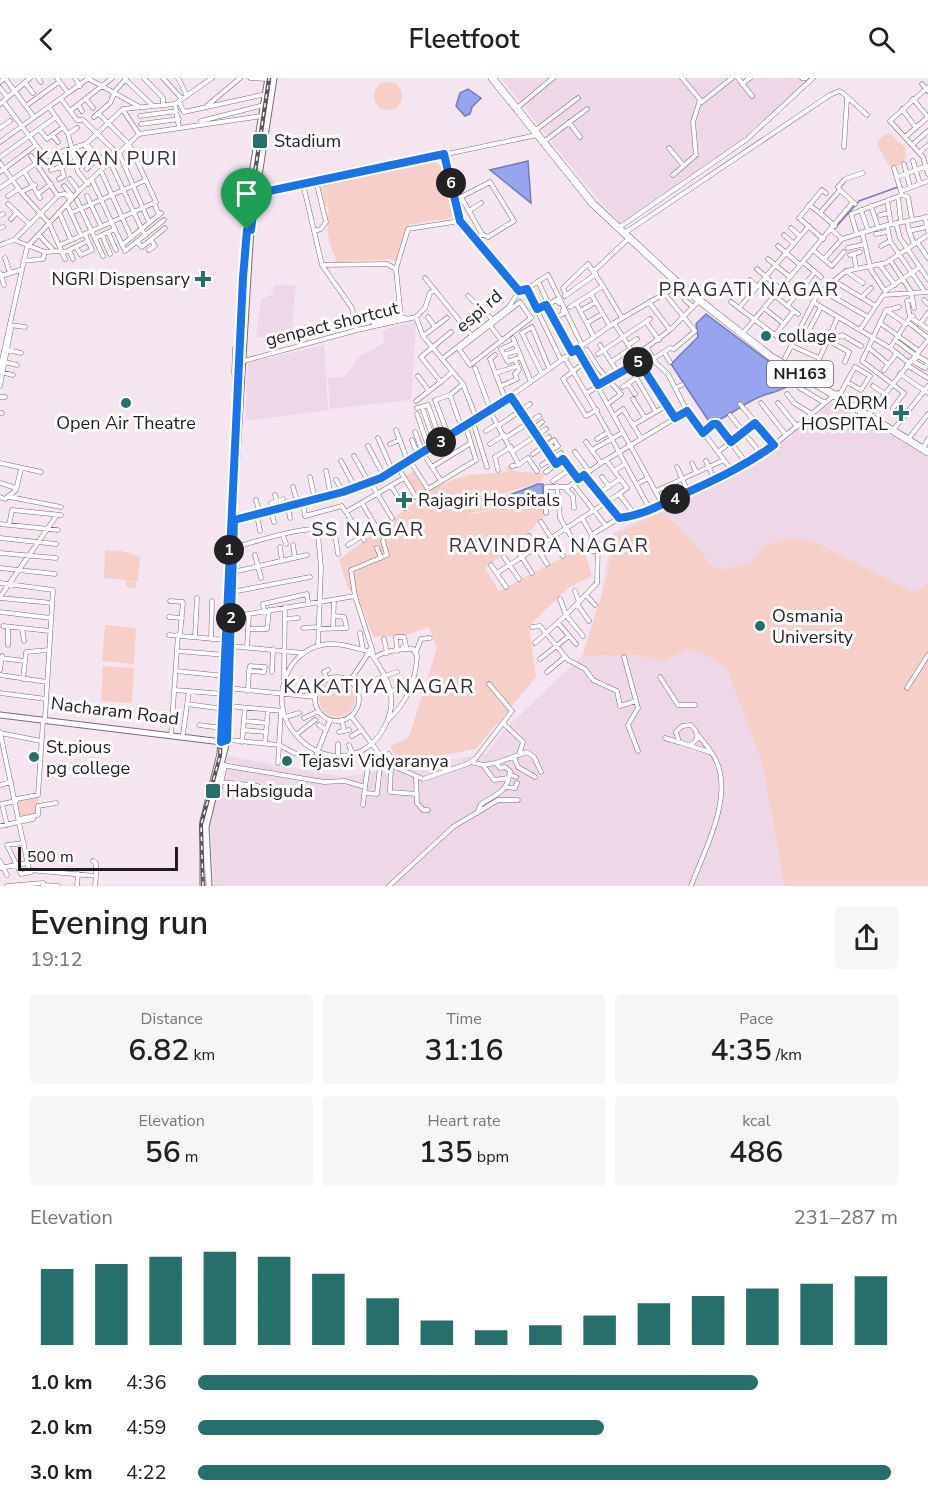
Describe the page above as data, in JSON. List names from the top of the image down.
{
  "streets": {
    "highway": ["NH163"],
    "main road": ["Nacharam Road"],
    "street": ["espi rd", "genpact shortcut"]
  },
  "crossings": [
    ["espi rd", "genpact shortcut"]
  ],
  "districts": [
    "KALYAN PURI",
    "PRAGATI NAGAR",
    "SS NAGAR",
    "RAVINDRA NAGAR",
    "KAKATIYA NAGAR"
  ],
  "places": {
    "transit": ["Stadium", "Habsiguda"],
    "health": ["NGRI Dispensary", "ADRM HOSPITAL", "Rajagiri Hospitals"],
    "other": [
      "collage",
      "Open Air Theatre",
      "Osmania University",
      "St.pious pg college",
      "Tejasvi Vidyaranya"
    ]
  },
  "scale_bar": "500 m",
  "page": {
    "header": "Fleetfoot",
    "pins": [
      "6",
      "5",
      "3",
      "4",
      "1",
      "2"
    ],
    "scale": "500 m",
    "heading": ["Evening run", "19:12"],
    "stats": [
      ["Distance", "6.82 km"],
      ["Time", "31:16"],
      ["Pace", "4:35 /km"],
      ["Elevation", "56 m"],
      ["Heart rate", "135 bpm"],
      ["kcal", "486"]
    ],
    "chart": ["Elevation", "231–287 m"],
    "list": [
      {
        "name": "1.0 km",
        "note": "4:36"
      },
      {
        "name": "2.0 km",
        "note": "4:59"
      },
      {
        "name": "3.0 km",
        "note": "4:22"
      }
    ]
  }
}
